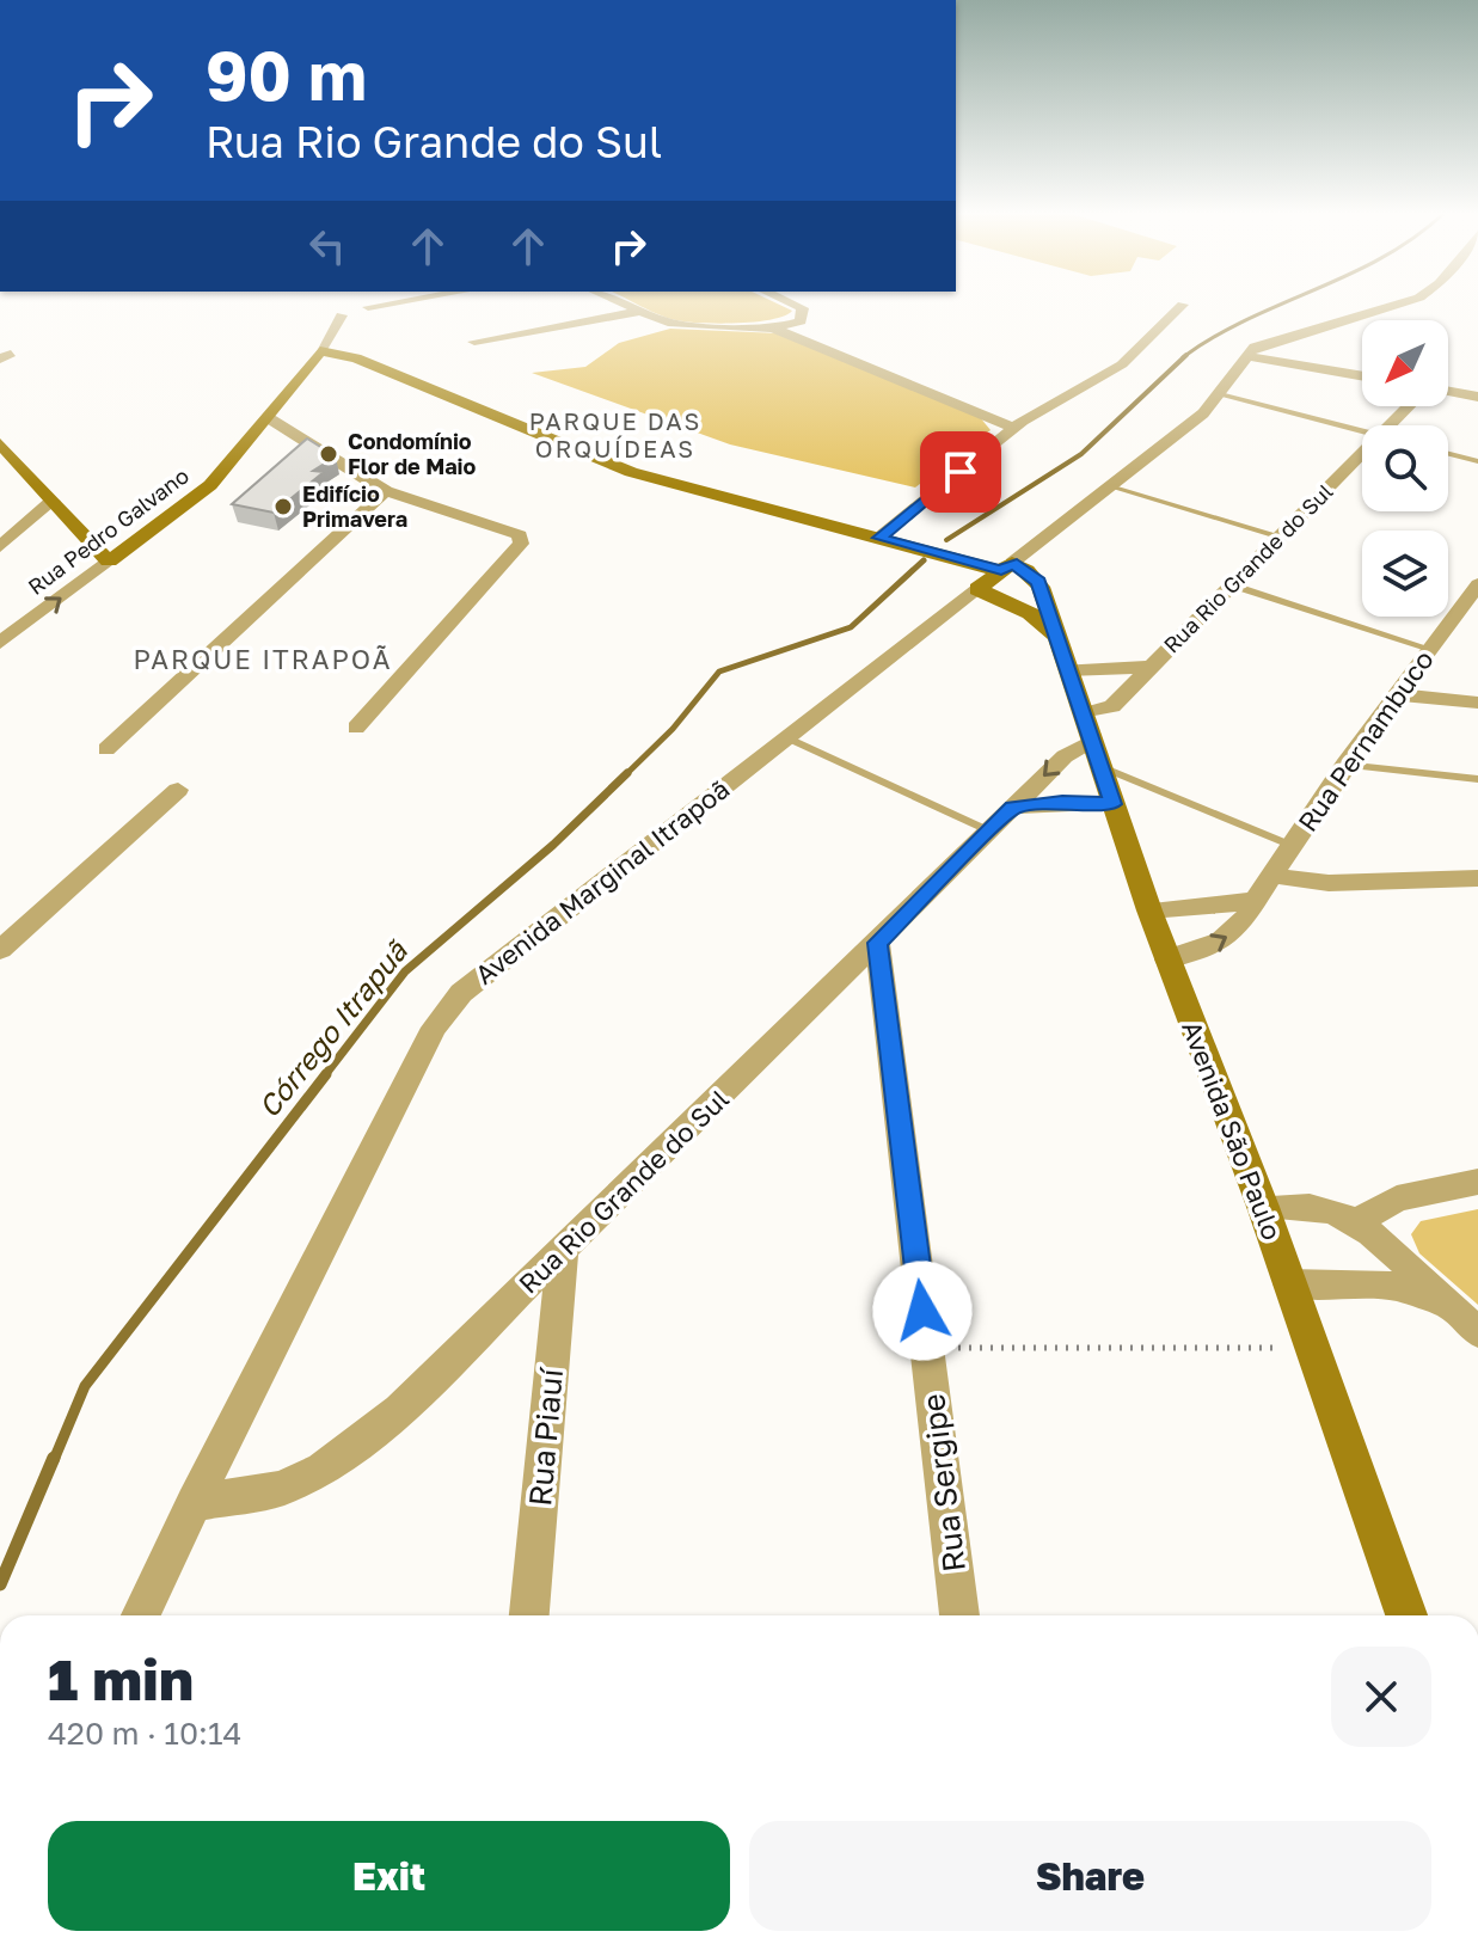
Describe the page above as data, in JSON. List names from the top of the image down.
{
  "streets": {
    "main road": ["Rua Pedro Galvano", "Avenida Marginal Itrapoã", "Avenida São Paulo"],
    "street": [
      "Rua Rio Grande do Sul",
      "Rua Pernambuco",
      "Rua Piauí",
      "Rua Sergipe"
    ]
  },
  "crossings": [
    ["Rua Rio Grande do Sul", "Avenida Marginal Itrapoã"],
    ["Rua Rio Grande do Sul", "Avenida São Paulo"],
    ["Rua Rio Grande do Sul", "Rua Piauí"],
    ["Rua Rio Grande do Sul", "Rua Sergipe"],
    ["Rua Pernambuco", "Avenida São Paulo"],
    ["Avenida Marginal Itrapoã", "Avenida São Paulo"]
  ],
  "districts": ["PARQUE DAS ORQUÍDEAS", "PARQUE ITRAPOÃ"],
  "water": ["Córrego Itrapuã"],
  "places": ["Condomínio Flor de Maio", "Edifício Primavera"],
  "north": "bottom left",
  "page": {
    "turn": ["90 m", "Rua Rio Grande do Sul"],
    "heading": ["1 min", "420 m · 10:14"],
    "buttons": ["Exit", "Share"]
  }
}
